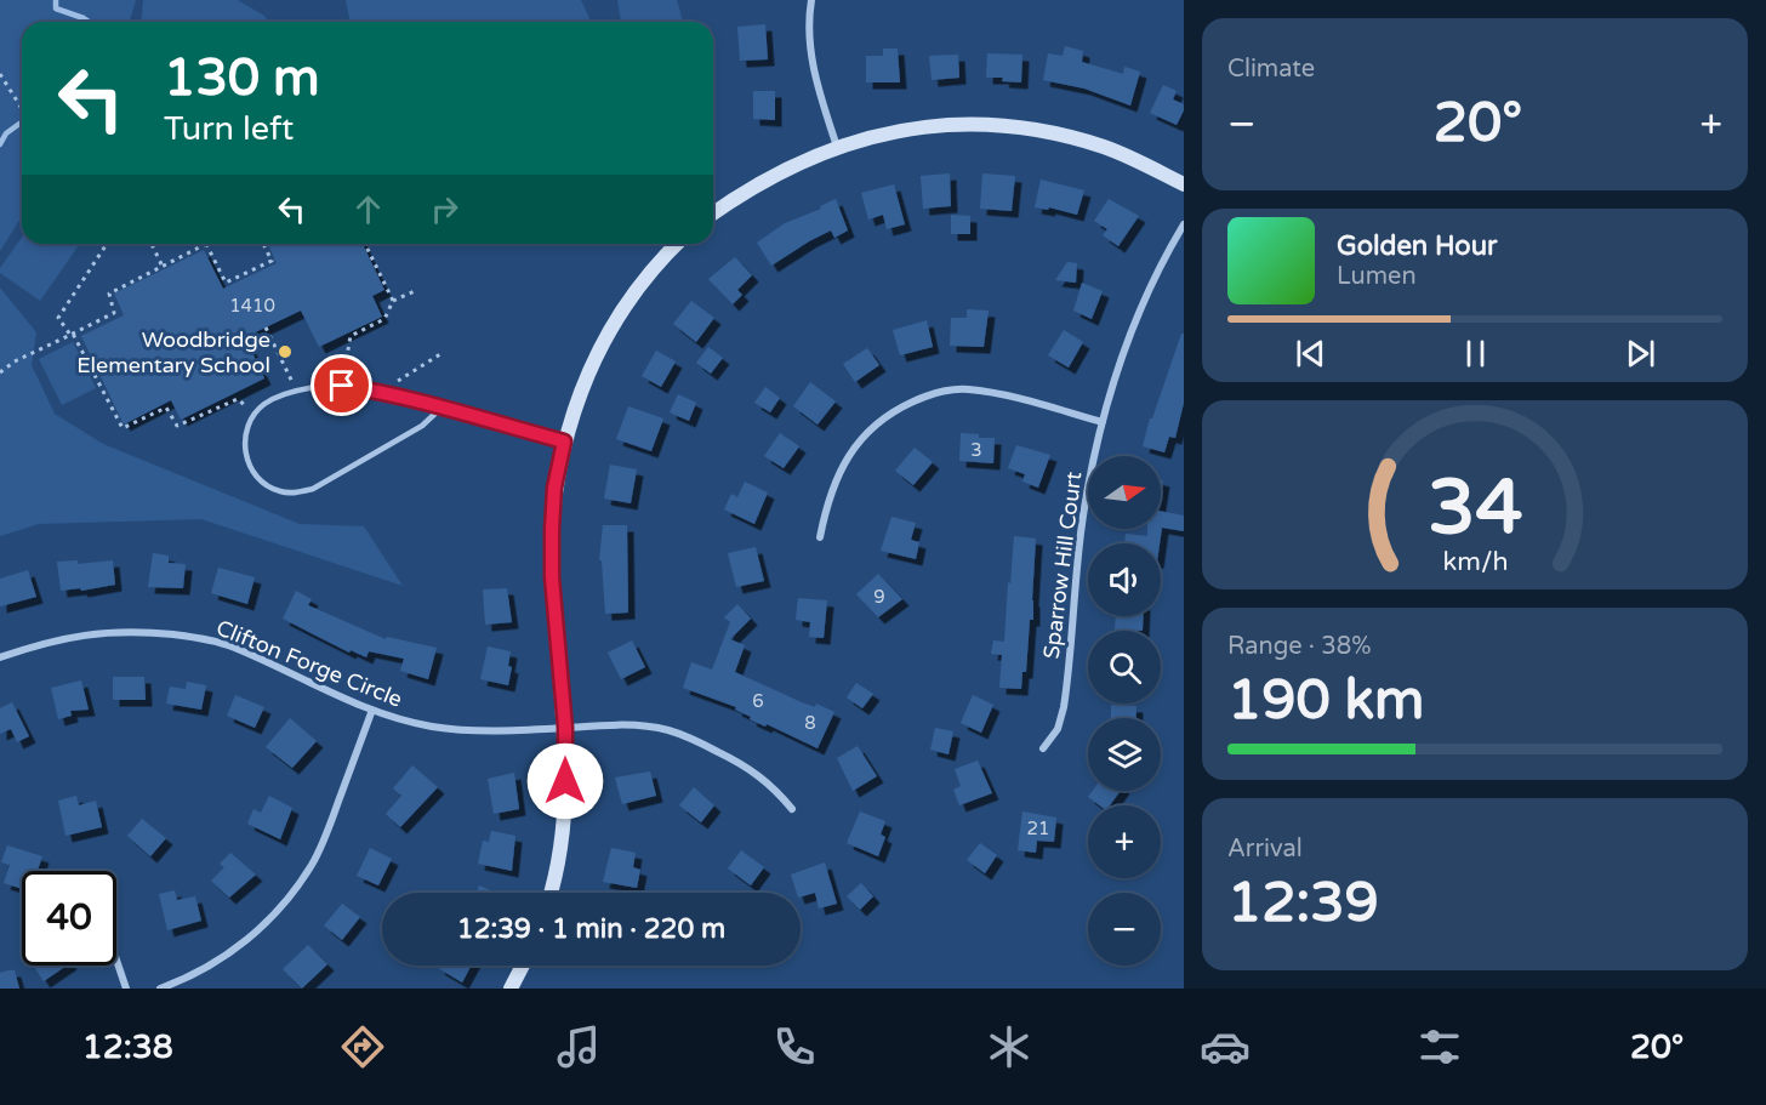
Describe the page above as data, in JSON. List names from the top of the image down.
{
  "streets": {
    "street": ["Sparrow Hill Court", "Clifton Forge Circle"]
  },
  "places": ["Woodbridge Elementary School"],
  "house_numbers": [
    "1410",
    "3",
    "9",
    "6",
    "8",
    "21"
  ],
  "north": "right",
  "page": {
    "tile": [
      "Climate",
      ["Range · 38%", "190 km"],
      ["Arrival", "12:39"]
    ],
    "turn": ["130 m", "Turn left"],
    "heat": ["−", "20°", "+"],
    "song": ["Golden Hour", "Lumen"],
    "map_buttons": ["+", "−"],
    "limit": "40",
    "trip": "12:39 · 1 min · 220 m",
    "tabs": ["12:38", "20°"],
    "gauge": ["34", "km/h"]
  }
}
